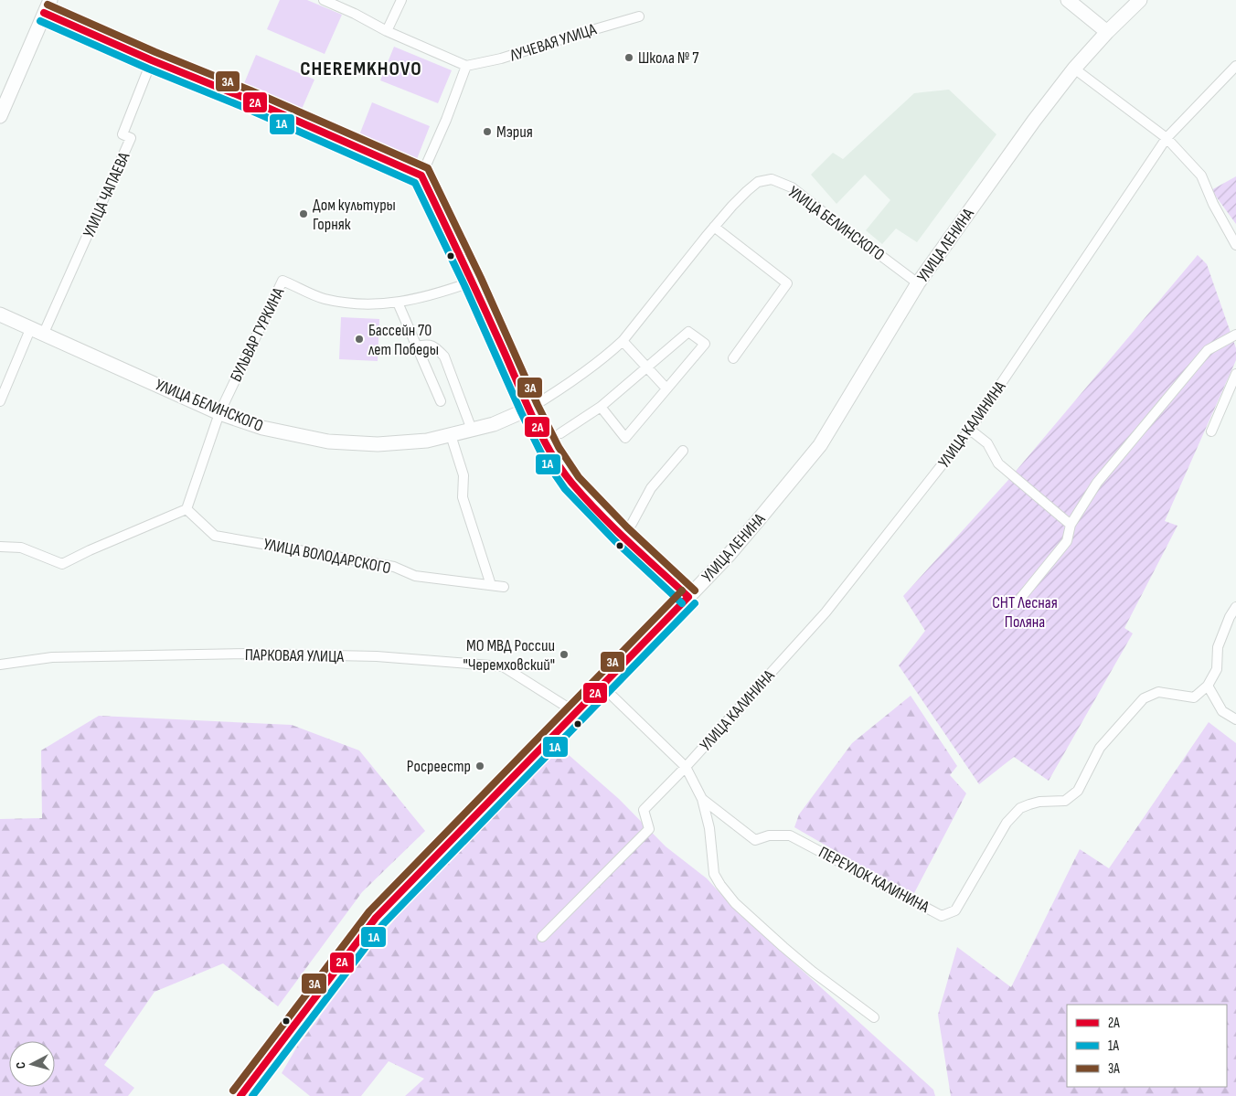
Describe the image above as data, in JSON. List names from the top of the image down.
{
  "streets": {
    "main road": ["УЛИЦА БЕЛИНСКОГО", "УЛИЦА ЛЕНИНА"],
    "street": [
      "ЛУЧЕВАЯ УЛИЦА",
      "УЛИЦА ЧАПАЕВА",
      "БУЛЬВАР ГУРКИНА",
      "УЛИЦА КАЛИНИНА",
      "УЛИЦА ВОЛОДАРСКОГО",
      "ПАРКОВАЯ УЛИЦА",
      "ПЕРЕУЛОК КАЛИНИНА"
    ]
  },
  "crossings": [
    ["УЛИЦА ЧАПАЕВА", "УЛИЦА БЕЛИНСКОГО"],
    ["УЛИЦА БЕЛИНСКОГО", "УЛИЦА ЛЕНИНА"],
    ["УЛИЦА БЕЛИНСКОГО", "БУЛЬВАР ГУРКИНА"],
    ["УЛИЦА ЛЕНИНА", "ПАРКОВАЯ УЛИЦА"],
    ["БУЛЬВАР ГУРКИНА", "УЛИЦА ВОЛОДАРСКОГО"]
  ],
  "districts": ["CHEREMKHOVO"],
  "parks": ["СНТ Лесная Поляна"],
  "places": [
    "Школа № 7",
    "Мэрия",
    "Дом культуры Горняк",
    "Бассейн 70 лет Победы",
    "МО МВД России \"Черемховский\"",
    "Росреестр"
  ],
  "lines": ["transit line 3А", "transit line 2А", "transit line 1А"],
  "legend": ["2А", "1А", "3А"],
  "north": "left"
}
